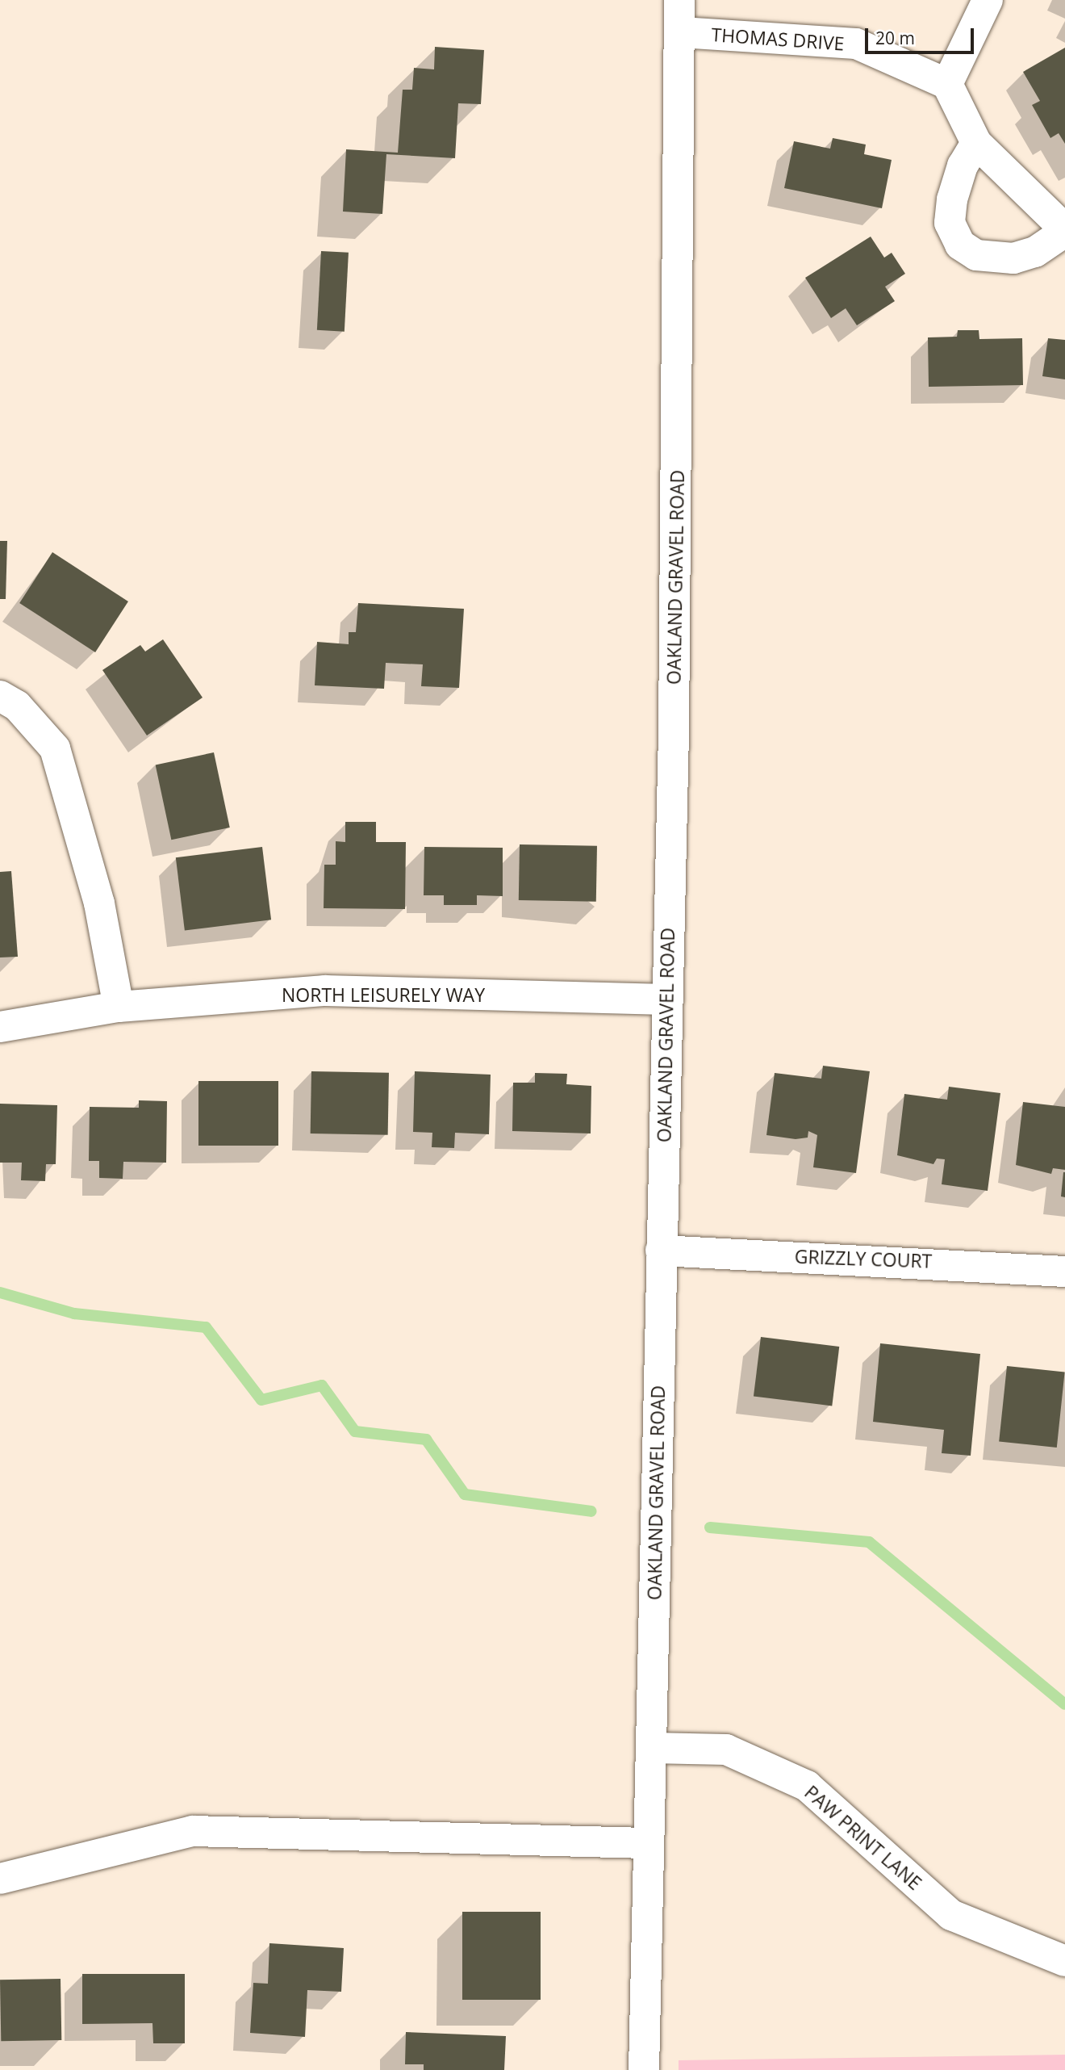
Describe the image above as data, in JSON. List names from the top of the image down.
{
  "streets": {
    "street": [
      "THOMAS DRIVE",
      "OAKLAND GRAVEL ROAD",
      "NORTH LEISURELY WAY",
      "GRIZZLY COURT",
      "PAW PRINT LANE"
    ]
  },
  "crossings": [
    ["THOMAS DRIVE", "OAKLAND GRAVEL ROAD"],
    ["OAKLAND GRAVEL ROAD", "NORTH LEISURELY WAY"],
    ["OAKLAND GRAVEL ROAD", "GRIZZLY COURT"],
    ["OAKLAND GRAVEL ROAD", "PAW PRINT LANE"]
  ],
  "scale_bar": "20 m"
}
